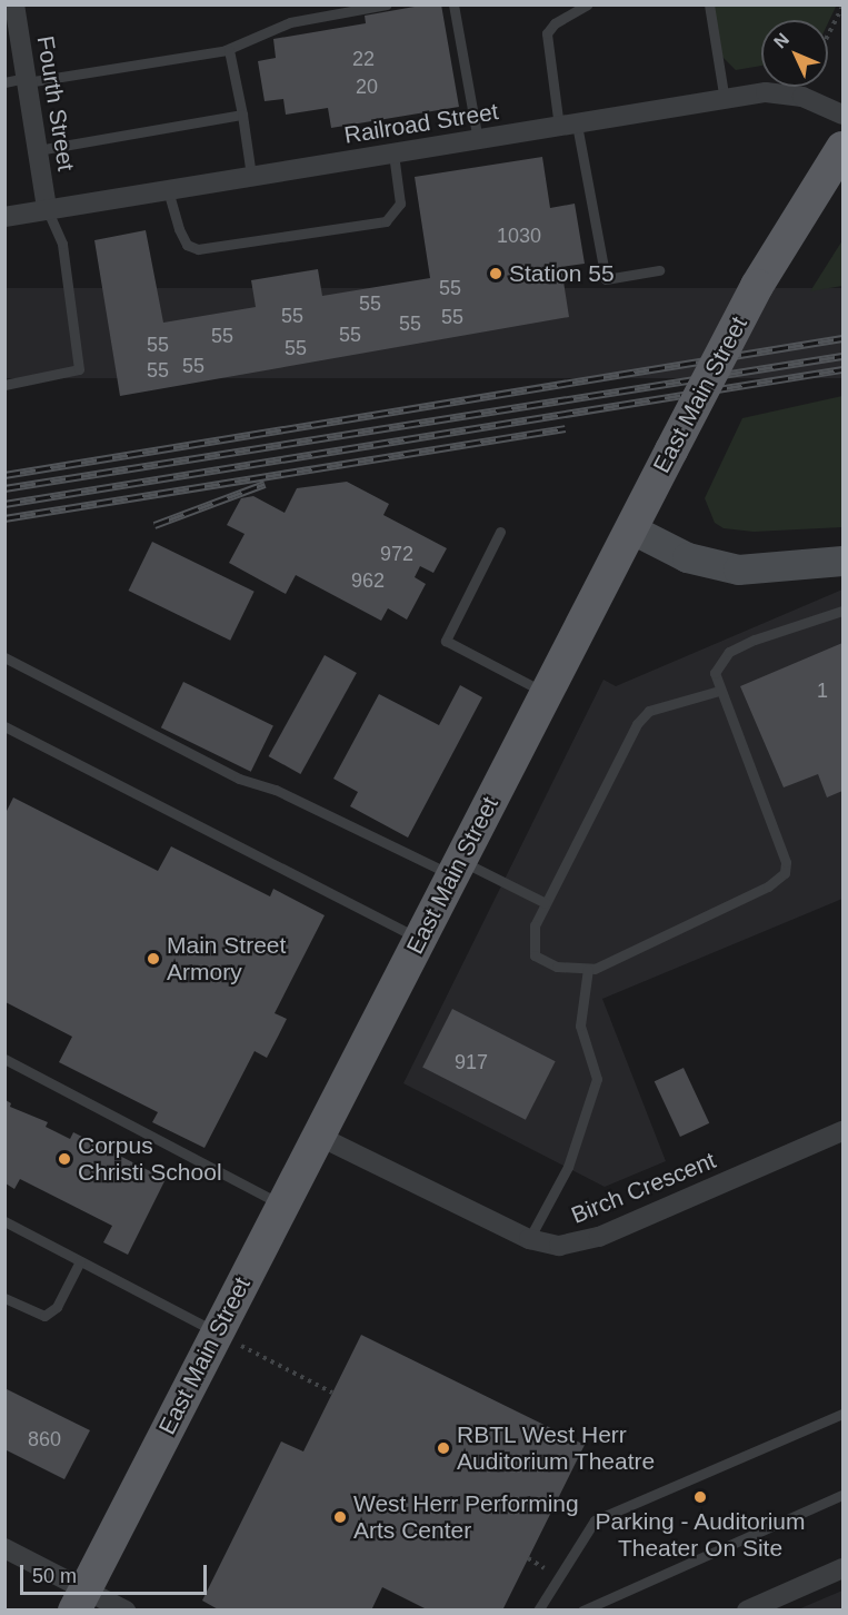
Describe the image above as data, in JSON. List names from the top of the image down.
{
  "streets": {
    "main road": ["East Main Street"],
    "street": ["Fourth Street", "Railroad Street", "Birch Crescent"]
  },
  "crossings": [
    ["Fourth Street", "Railroad Street"],
    ["East Main Street", "Birch Crescent"]
  ],
  "places": [
    "Station 55",
    "Main Street Armory",
    "Corpus Christi School",
    "RBTL West Herr Auditorium Theatre",
    "Parking - Auditorium Theater On Site",
    "West Herr Performing Arts Center"
  ],
  "house_numbers": [
    "22",
    "20",
    "1030",
    "55",
    "55",
    "55",
    "55",
    "55",
    "55",
    "55",
    "55",
    "55",
    "55",
    "55",
    "972",
    "962",
    "1",
    "917",
    "860"
  ],
  "scale_bar": "50 m",
  "north": "top left"
}
